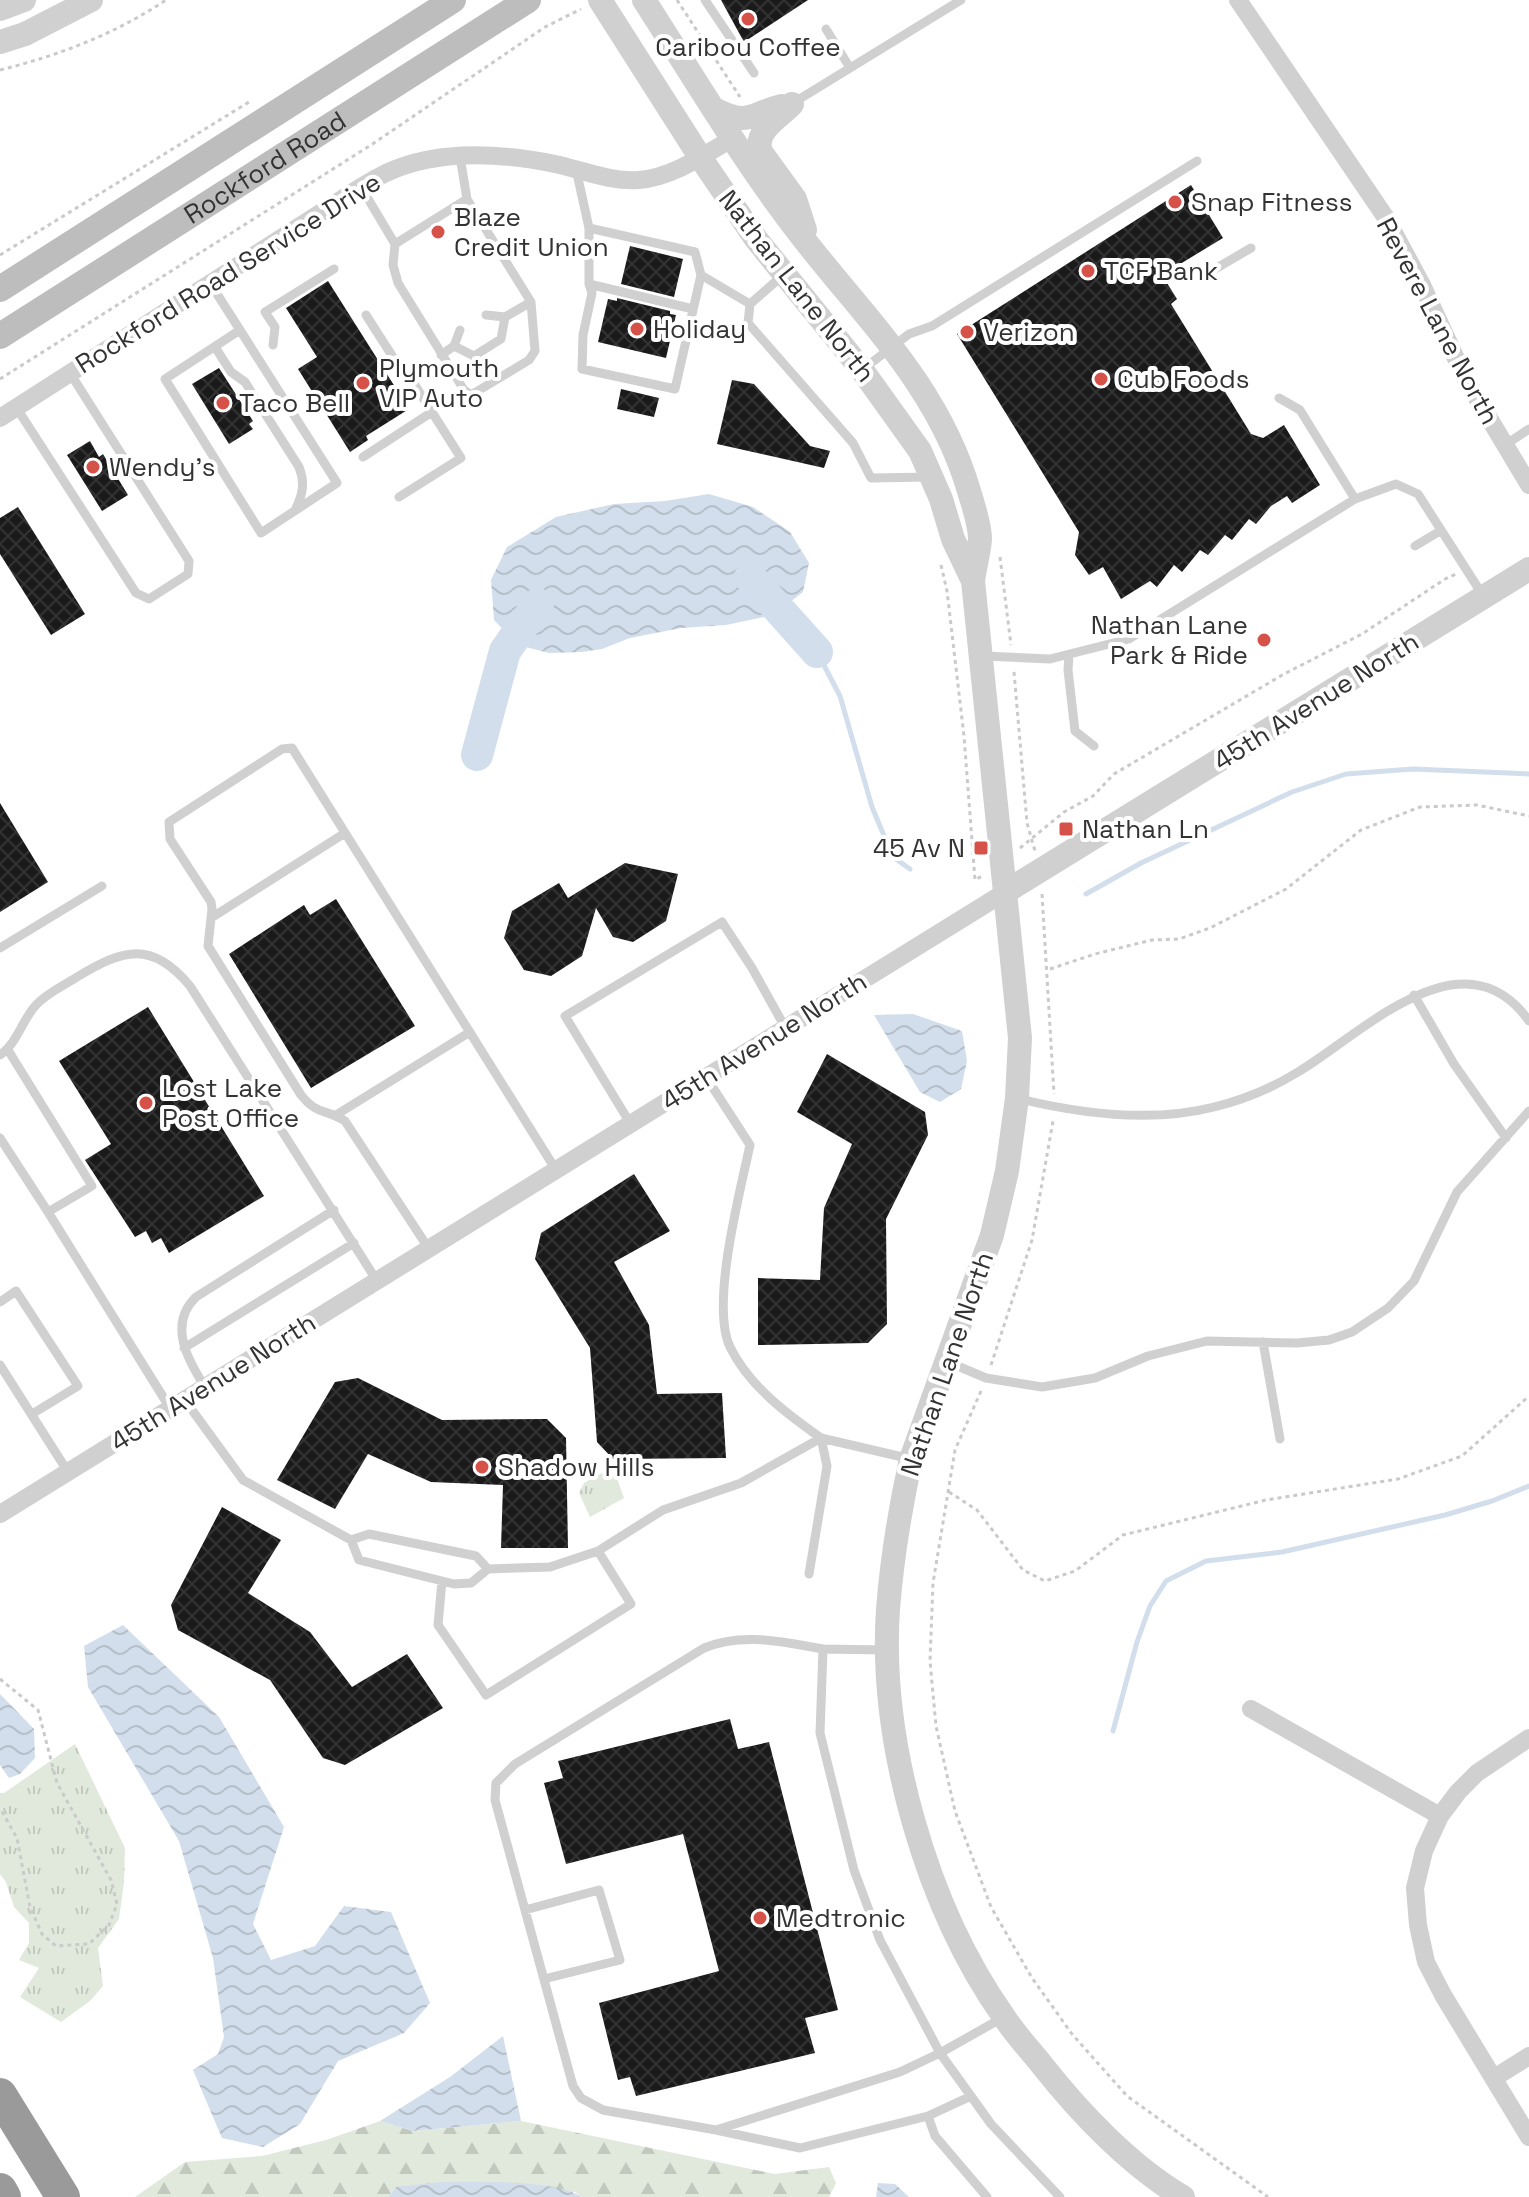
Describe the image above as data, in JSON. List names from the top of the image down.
{
  "streets": {
    "main road": ["Rockford Road"],
    "street": [
      "Rockford Road Service Drive",
      "Nathan Lane North",
      "Revere Lane North",
      "45th Avenue North"
    ]
  },
  "crossings": [
    ["Rockford Road Service Drive", "Nathan Lane North"],
    ["Nathan Lane North", "45th Avenue North"]
  ],
  "places": {
    "other": [
      "Caribou Coffee",
      "Snap Fitness",
      "Blaze Credit Union",
      "TCF Bank",
      "Holiday",
      "Verizon",
      "Cub Foods",
      "Plymouth VIP Auto",
      "Taco Bell",
      "Wendy's",
      "Nathan Lane Park & Ride",
      "Lost Lake Post Office",
      "Shadow Hills",
      "Medtronic"
    ],
    "transit": ["Nathan Ln", "45 Av N"]
  }
}
